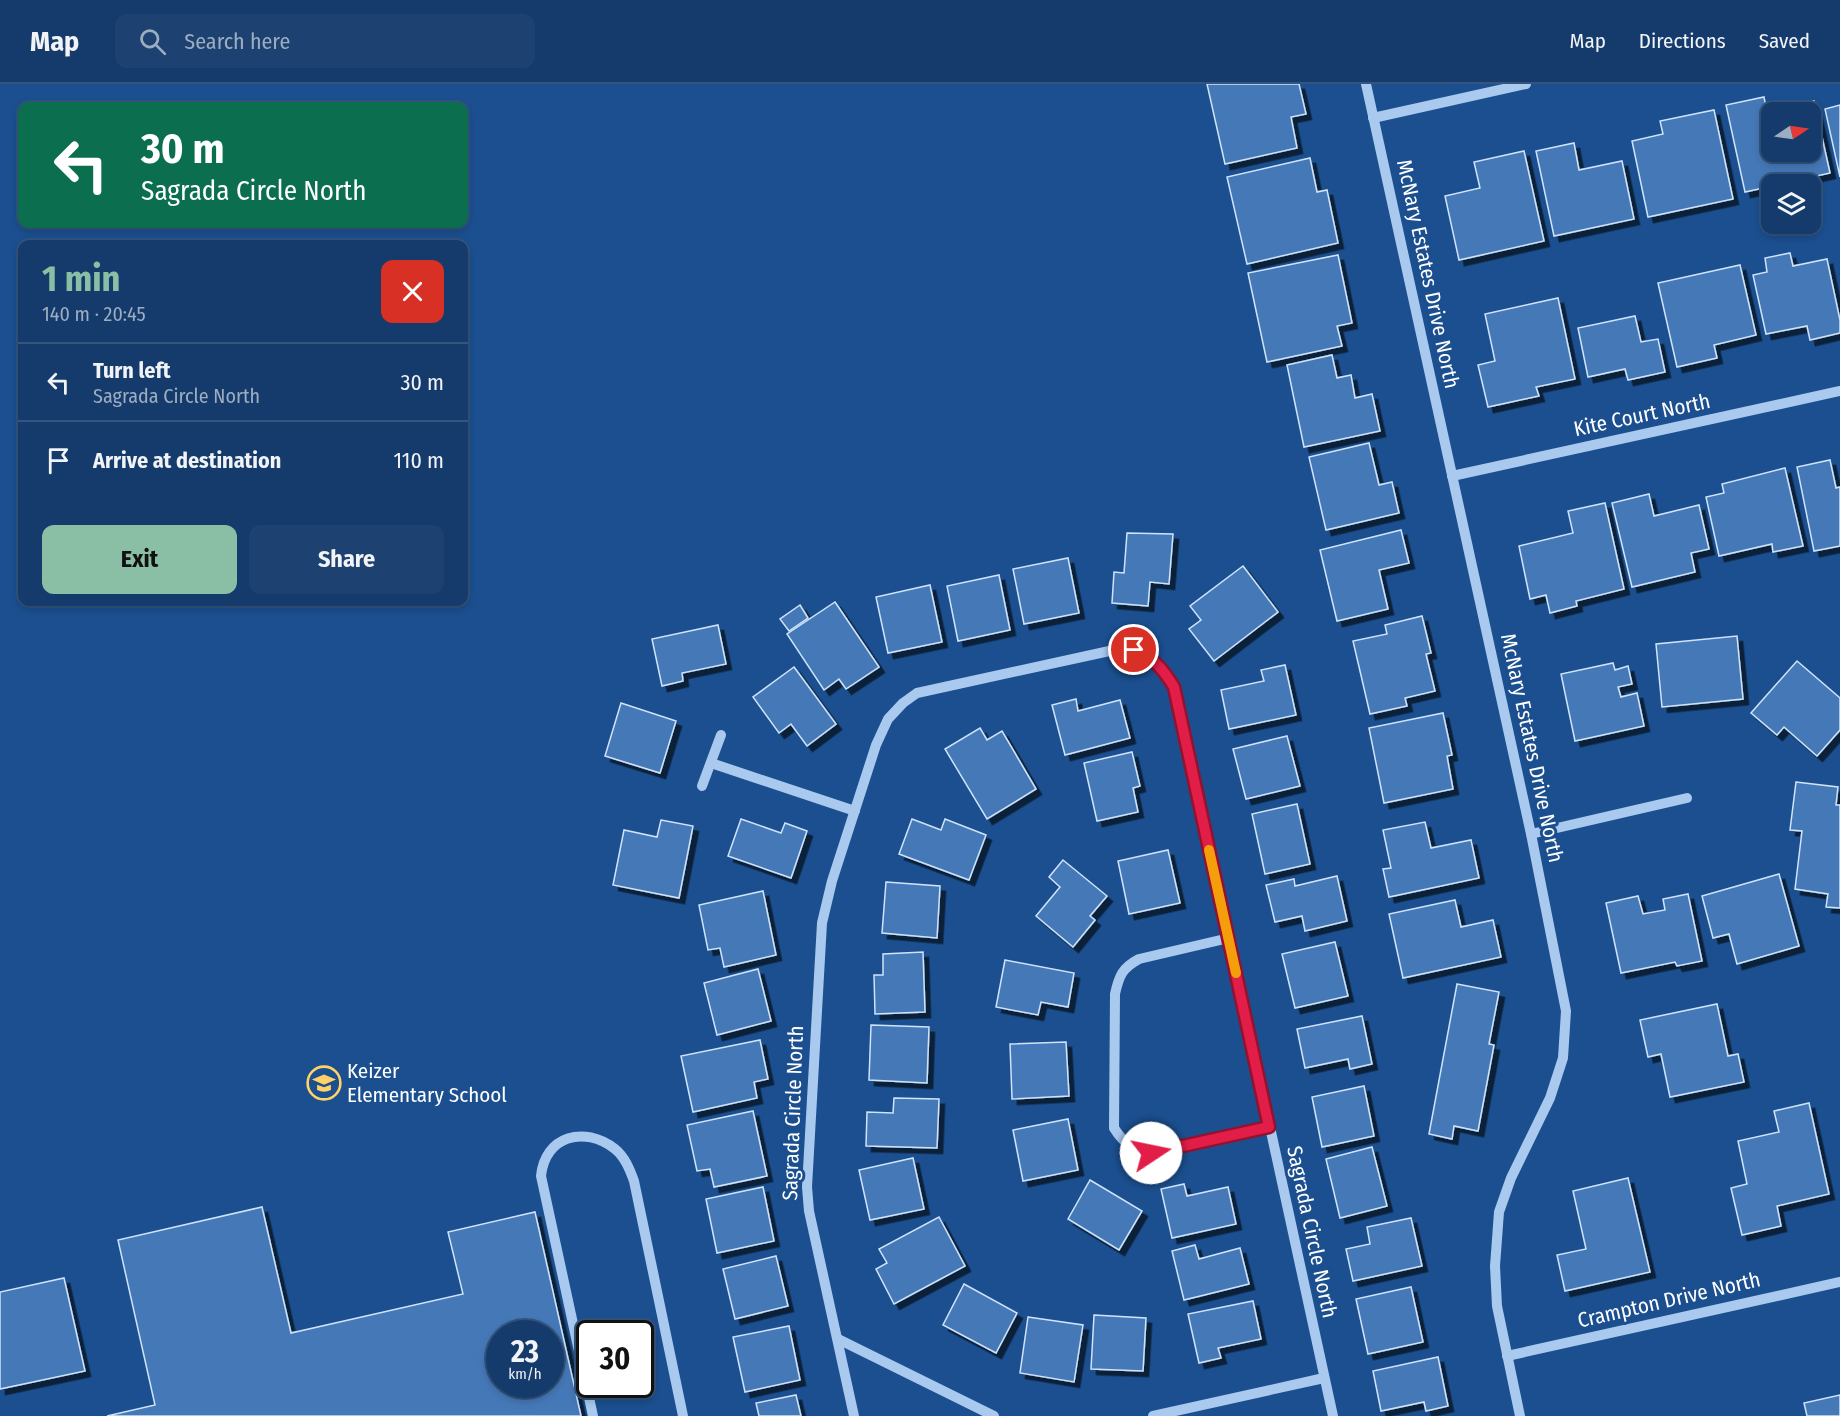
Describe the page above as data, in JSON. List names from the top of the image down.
{
  "streets": {
    "street": [
      "McNary Estates Drive North",
      "Kite Court North",
      "Sagrada Circle North",
      "Crampton Drive North"
    ]
  },
  "crossings": [
    ["McNary Estates Drive North", "Kite Court North"],
    ["McNary Estates Drive North", "Crampton Drive North"]
  ],
  "places": {
    "school or university": ["Keizer Elementary School"]
  },
  "north": "right",
  "page": {
    "header": "Map",
    "search": "Search here",
    "nav": ["Map", "Directions", "Saved"],
    "turn": ["30 m", "Sagrada Circle North"],
    "heading": ["1 min", "140 m · 20:45"],
    "list": [
      {
        "name": "Turn left",
        "note": "Sagrada Circle North",
        "value": "30 m"
      },
      {
        "name": "Arrive at destination",
        "value": "110 m"
      }
    ],
    "buttons": ["Exit", "Share"],
    "speed": "23 km/h",
    "limit": "30"
  }
}
